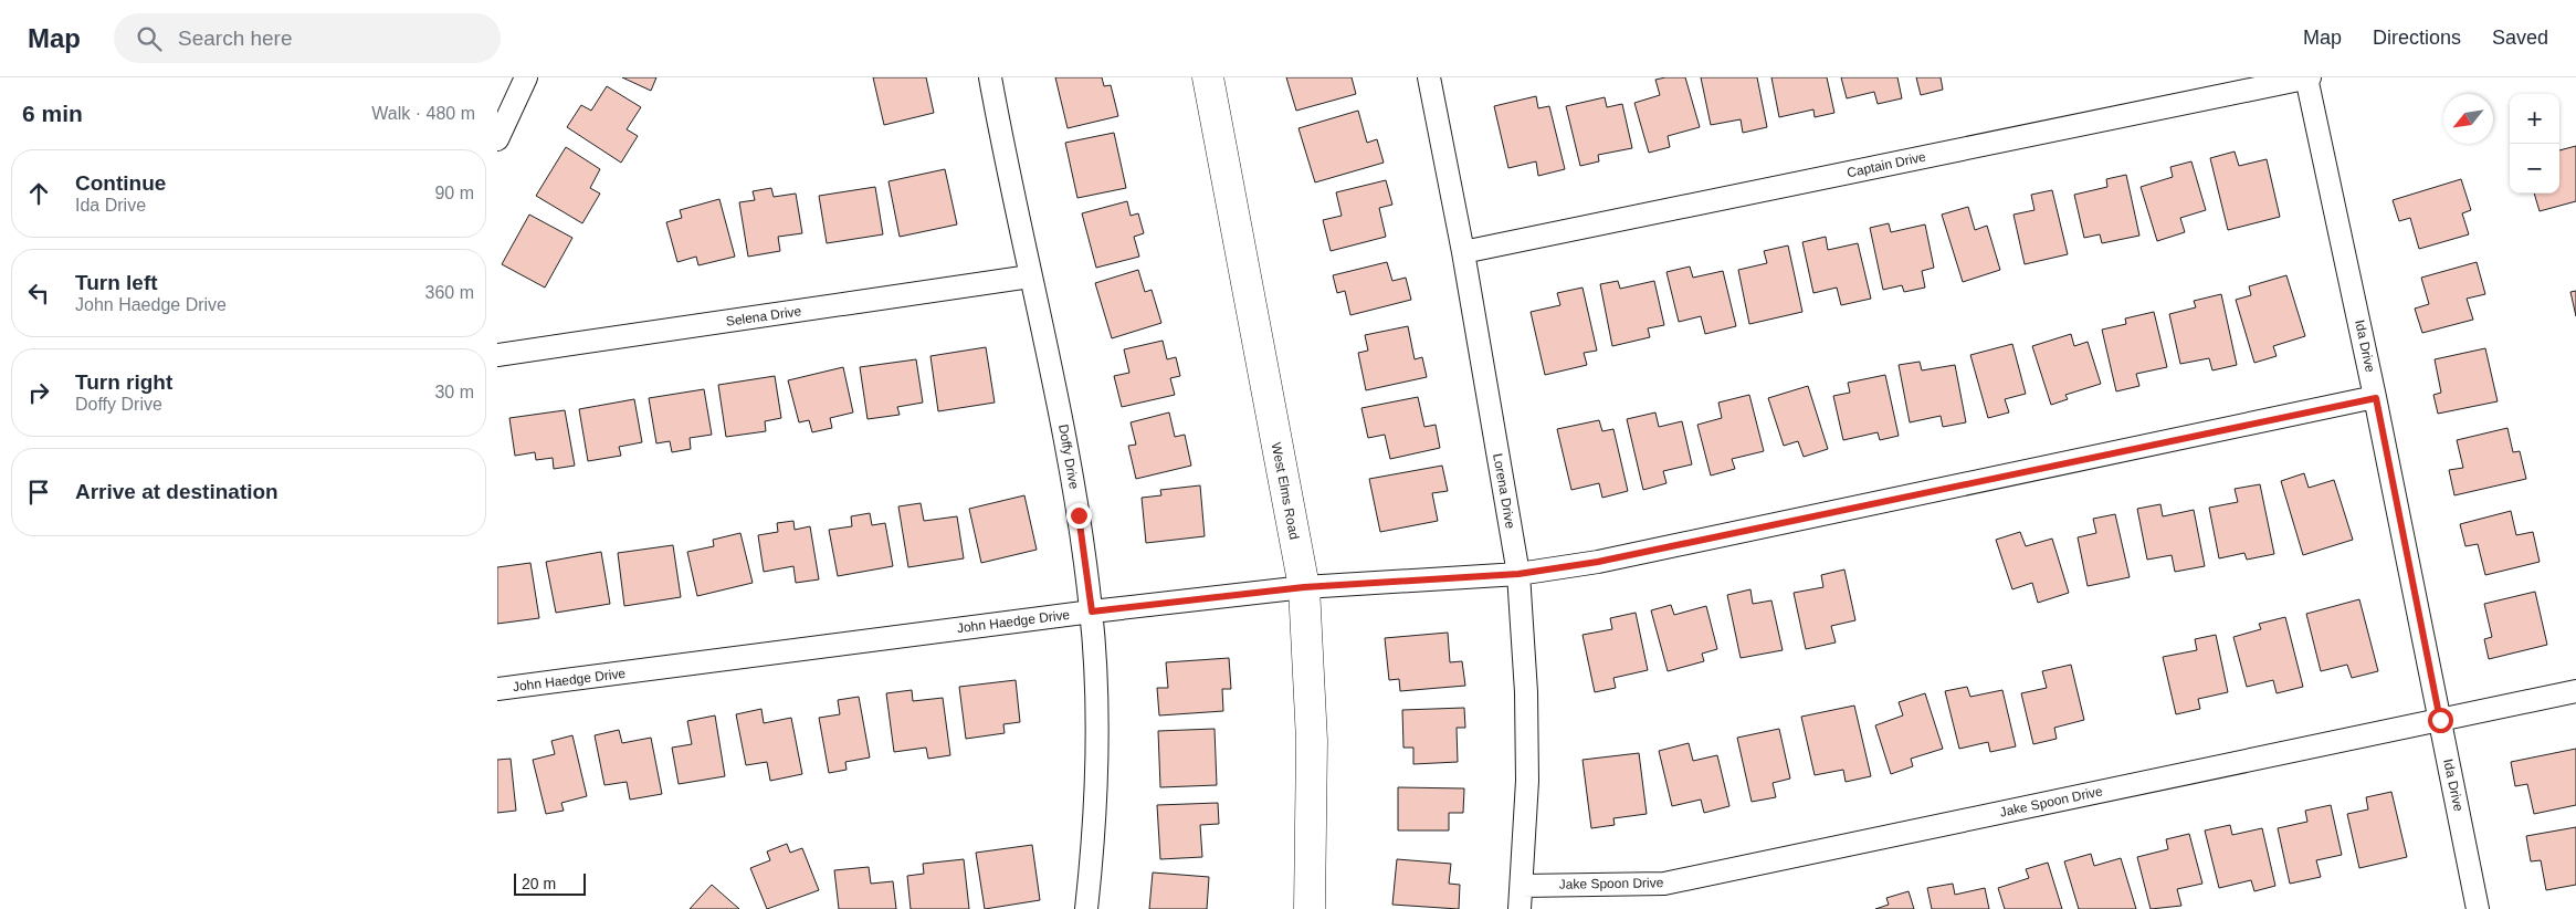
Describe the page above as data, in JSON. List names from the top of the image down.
{
  "streets": {
    "main road": ["West Elms Road"],
    "street": [
      "Captain Drive",
      "Selena Drive",
      "Ida Drive",
      "Doffy Drive",
      "Lorena Drive",
      "John Haedge Drive",
      "Jake Spoon Drive"
    ]
  },
  "crossings": [
    ["Captain Drive", "Ida Drive"],
    ["Captain Drive", "Lorena Drive"],
    ["Selena Drive", "Doffy Drive"],
    ["Ida Drive", "John Haedge Drive"],
    ["Ida Drive", "Jake Spoon Drive"],
    ["Doffy Drive", "John Haedge Drive"],
    ["West Elms Road", "John Haedge Drive"],
    ["Lorena Drive", "John Haedge Drive"],
    ["Lorena Drive", "Jake Spoon Drive"]
  ],
  "scale_bar": "20 m",
  "north": "bottom left",
  "page": {
    "header": "Map",
    "search": "Search here",
    "nav": ["Map", "Directions", "Saved"],
    "heading": ["6 min", "Walk · 480 m"],
    "map_buttons": ["+", "−"],
    "list": [
      ["Continue", "Ida Drive", "90 m"],
      ["Turn left", "John Haedge Drive", "360 m"],
      ["Turn right", "Doffy Drive", "30 m"],
      "Arrive at destination"
    ],
    "scale": "20 m"
  }
}
